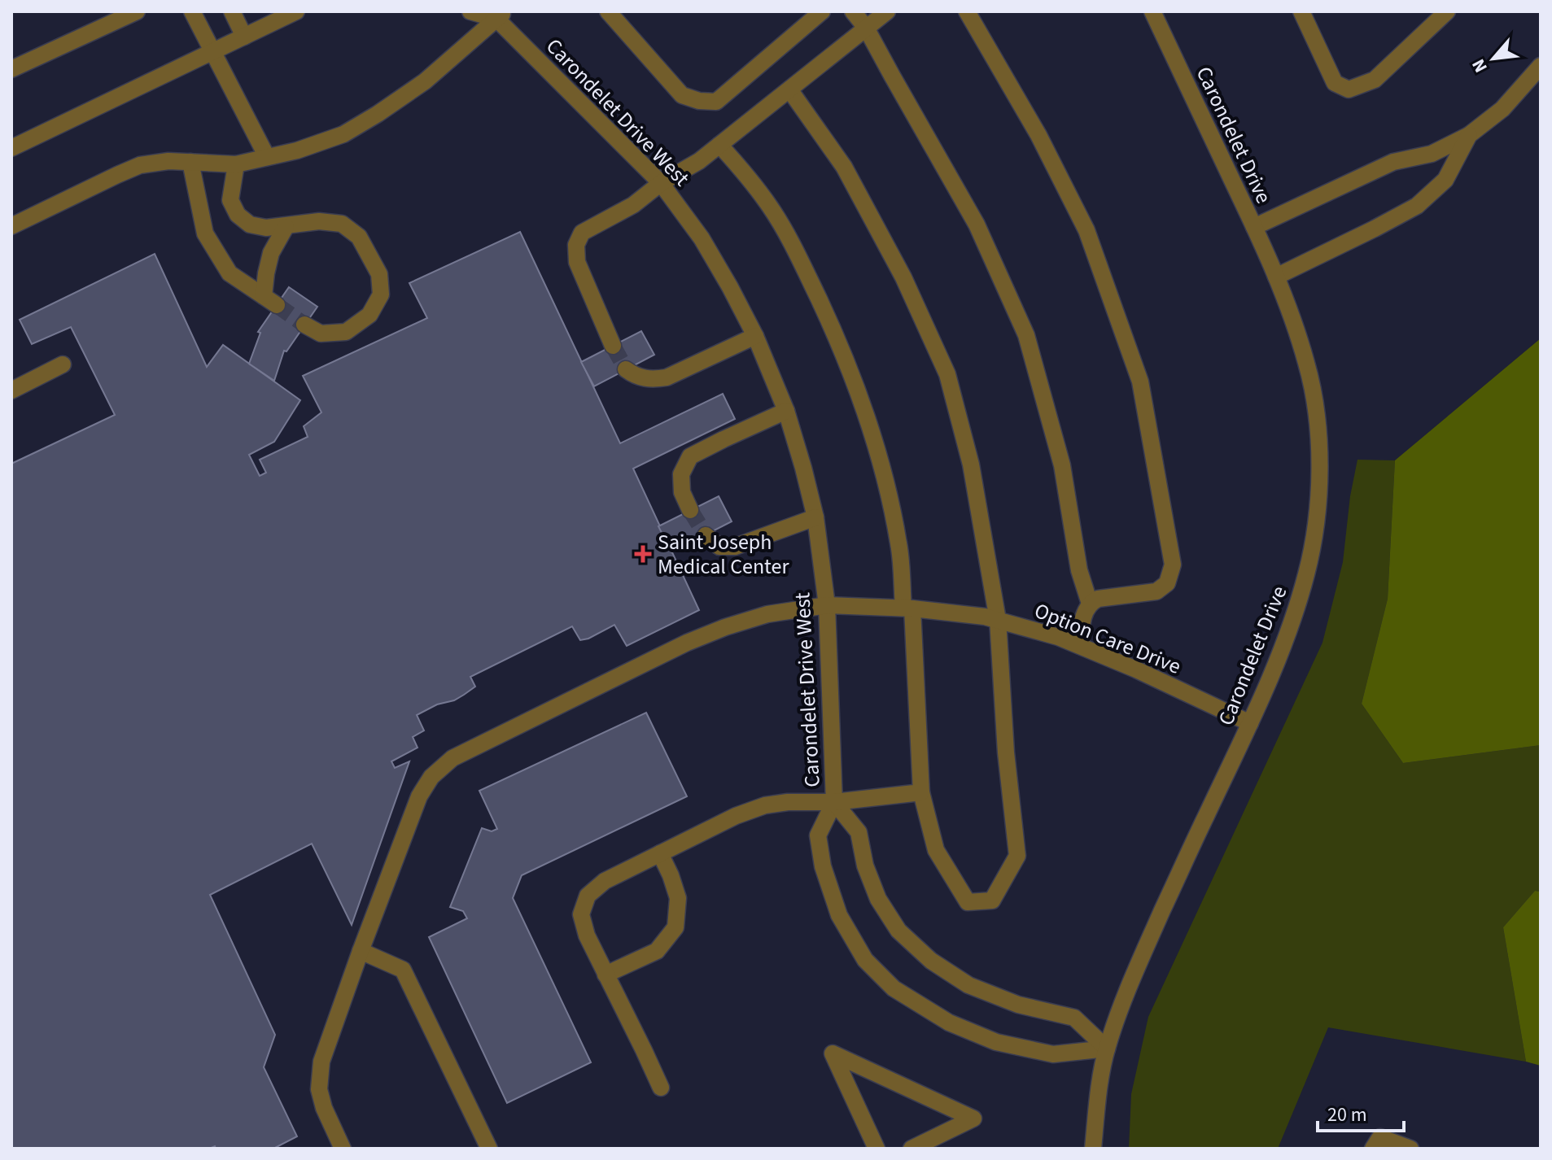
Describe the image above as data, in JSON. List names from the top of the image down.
{
  "streets": {
    "street": ["Carondelet Drive West", "Carondelet Drive", "Option Care Drive"]
  },
  "crossings": [
    ["Carondelet Drive West", "Carondelet Drive"],
    ["Carondelet Drive West", "Option Care Drive"],
    ["Carondelet Drive", "Option Care Drive"]
  ],
  "places": {
    "health": ["Saint Joseph Medical Center"]
  },
  "scale_bar": "20 m",
  "north": "bottom left"
}
